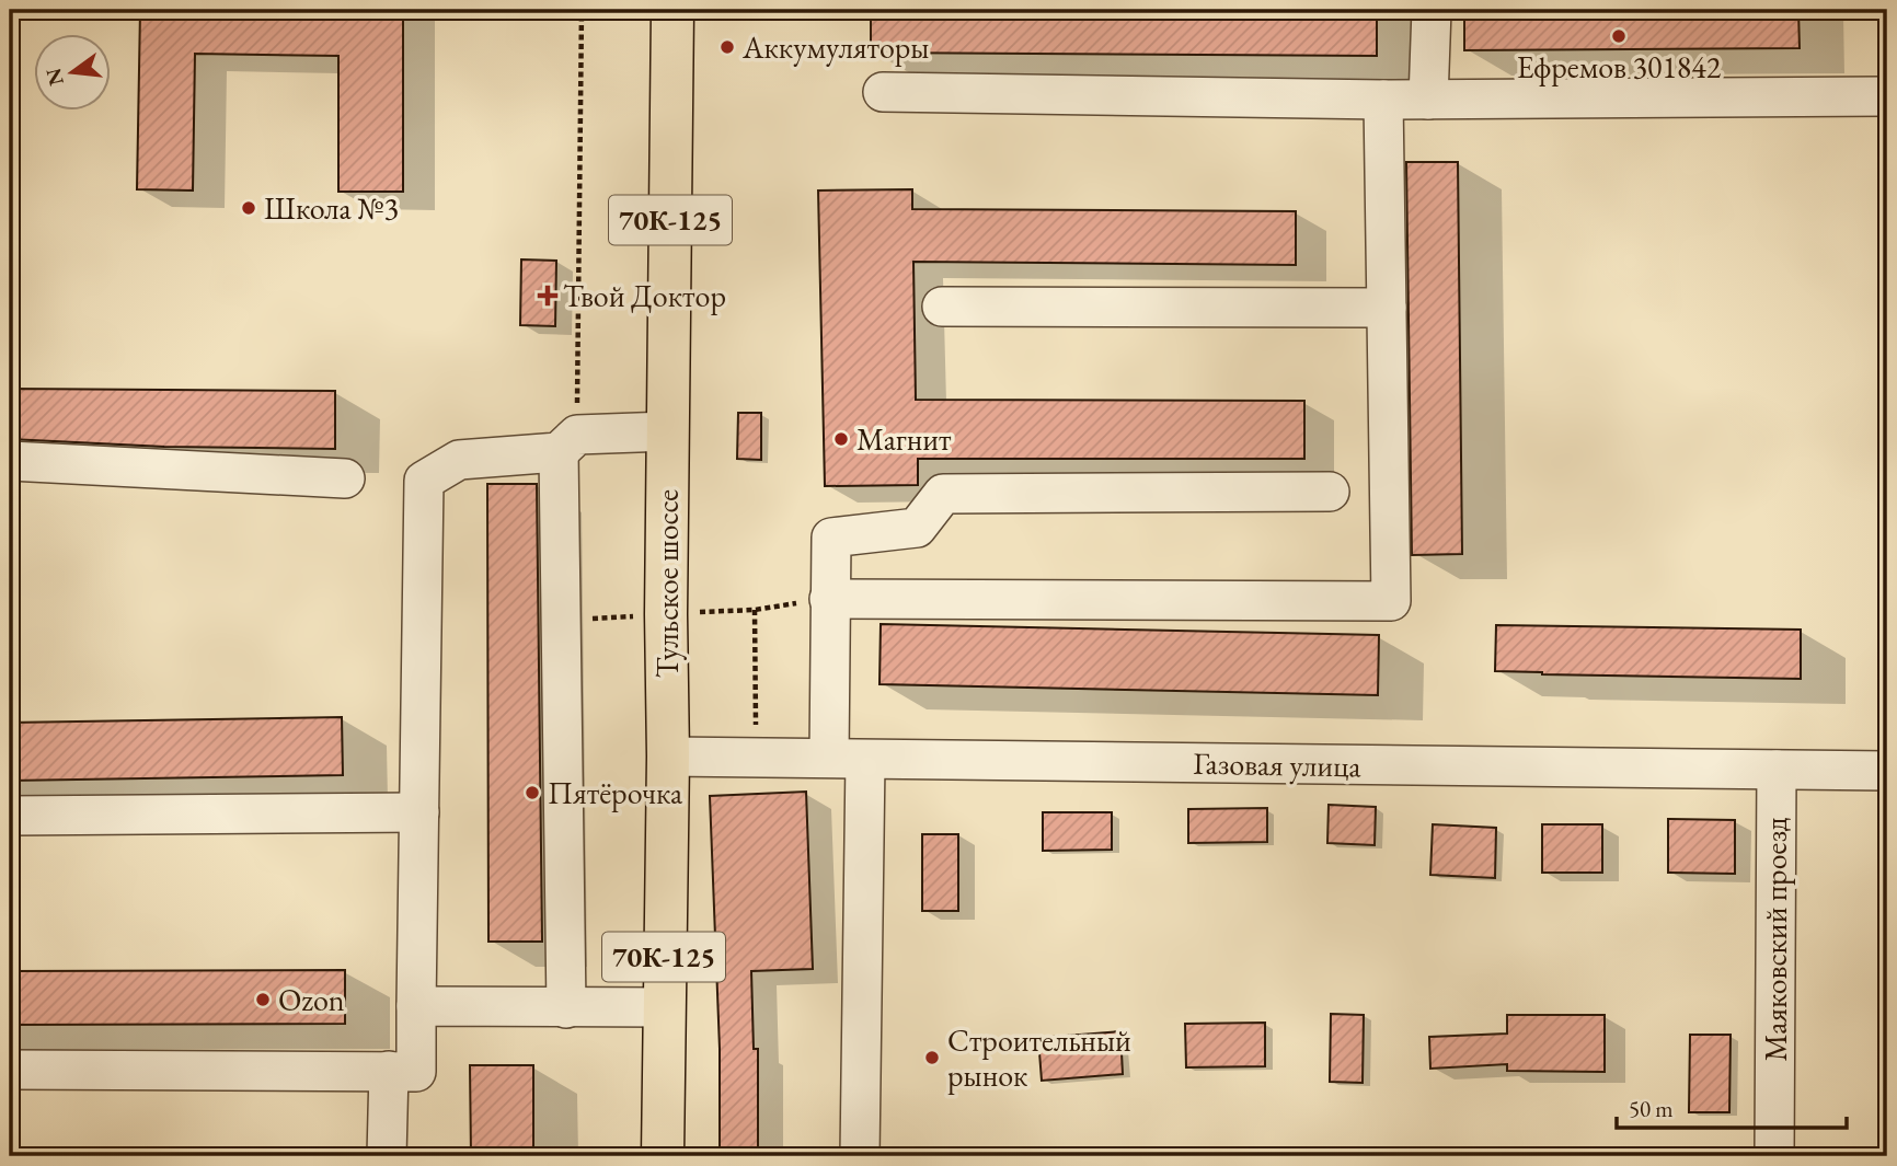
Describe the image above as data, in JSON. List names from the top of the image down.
{
  "streets": {
    "main road": ["70К-125", "Тульское шоссе"],
    "street": ["Газовая улица", "Маяковский проезд"]
  },
  "crossings": [
    ["Тульское шоссе", "Газовая улица"],
    ["Газовая улица", "Маяковский проезд"]
  ],
  "places": {
    "other": [
      "Ефремов 301842",
      "Аккумуляторы",
      "Школа №3",
      "Магнит",
      "Пятёрочка",
      "Ozon",
      "Строительный рынок"
    ],
    "health": ["Твой Доктор"]
  },
  "scale_bar": "50 m",
  "north": "left"
}
